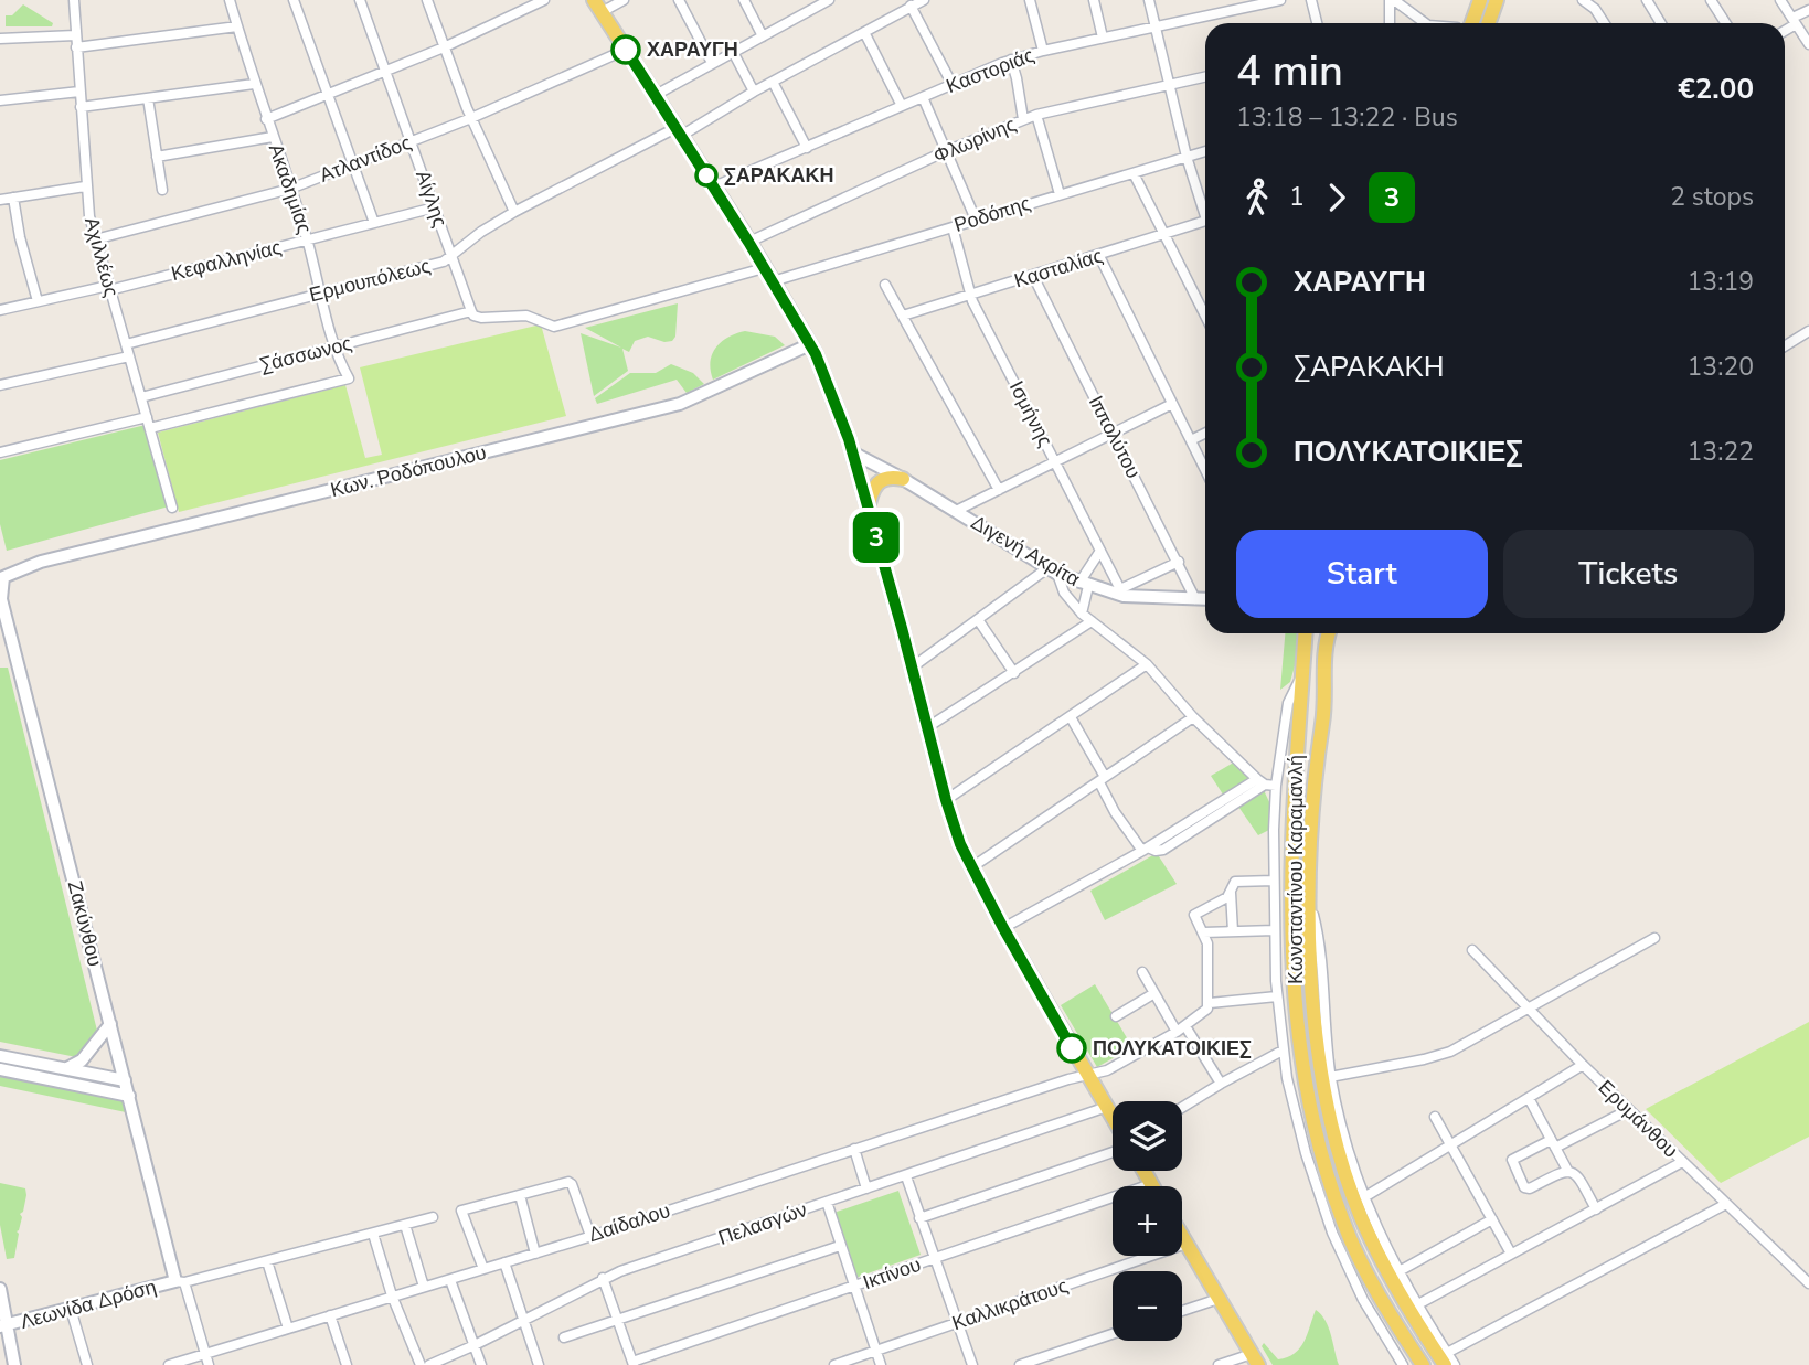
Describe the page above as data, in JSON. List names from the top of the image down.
{
  "streets": {
    "main road": ["Κωνσταντίνου Καραμανλή"],
    "street": [
      "Καστοριάς",
      "Φλωρίνης",
      "Ατλαντίδος",
      "Ακαδημίας",
      "Αίγλης",
      "Ροδόπης",
      "Αχιλλέως",
      "Κεφαλληνίας",
      "Κασταλίας",
      "Ερμουπόλεως",
      "Σάσσωνος",
      "Ισμήνης",
      "Ιππολύτου",
      "Κων. Ροδόπουλου",
      "Διγενή Ακρίτα",
      "Ζακύνθου",
      "Ερυμάνθου",
      "Δαίδαλου",
      "Πελασγών",
      "Ικτίνου",
      "Λεωνίδα Δρόση",
      "Καλλικράτους"
    ]
  },
  "crossings": [
    ["Ατλαντίδος", "Ακαδημίας"],
    ["Ατλαντίδος", "Αίγλης"],
    ["Ατλαντίδος", "Αχιλλέως"],
    ["Ακαδημίας", "Αχιλλέως"],
    ["Ακαδημίας", "Κεφαλληνίας"],
    ["Ακαδημίας", "Ερμουπόλεως"],
    ["Ακαδημίας", "Σάσσωνος"],
    ["Αίγλης", "Κεφαλληνίας"],
    ["Αίγλης", "Ερμουπόλεως"],
    ["Αίγλης", "Σάσσωνος"],
    ["Ροδόπης", "Ισμήνης"],
    ["Αχιλλέως", "Κεφαλληνίας"],
    ["Αχιλλέως", "Ερμουπόλεως"],
    ["Αχιλλέως", "Σάσσωνος"],
    ["Κασταλίας", "Ισμήνης"],
    ["Κασταλίας", "Ιππολύτου"],
    ["Ισμήνης", "Διγενή Ακρίτα"],
    ["Ιππολύτου", "Διγενή Ακρίτα"],
    ["Κων. Ροδόπουλου", "Ζακύνθου"],
    ["Ζακύνθου", "Δαίδαλου"],
    ["Ζακύνθου", "Λεωνίδα Δρόση"]
  ],
  "places": ["ΧΑΡΑΥΓΗ", "ΣΑΡΑΚΑΚΗ", "ΠΟΛΥΚΑΤΟΙΚΙΕΣ"],
  "lines": ["bus line 3"],
  "page": {
    "on_map": "3",
    "heading": ["4 min", "13:18 – 13:22 · Bus", "€2.00"],
    "legs": ["1", "3", "2 stops"],
    "list": [
      {
        "name": "ΧΑΡΑΥΓΗ",
        "value": "13:19"
      },
      {
        "name": "ΣΑΡΑΚΑΚΗ",
        "value": "13:20"
      },
      {
        "name": "ΠΟΛΥΚΑΤΟΙΚΙΕΣ",
        "value": "13:22"
      }
    ],
    "buttons": ["Start", "Tickets"],
    "map_buttons": ["+", "−"]
  }
}
